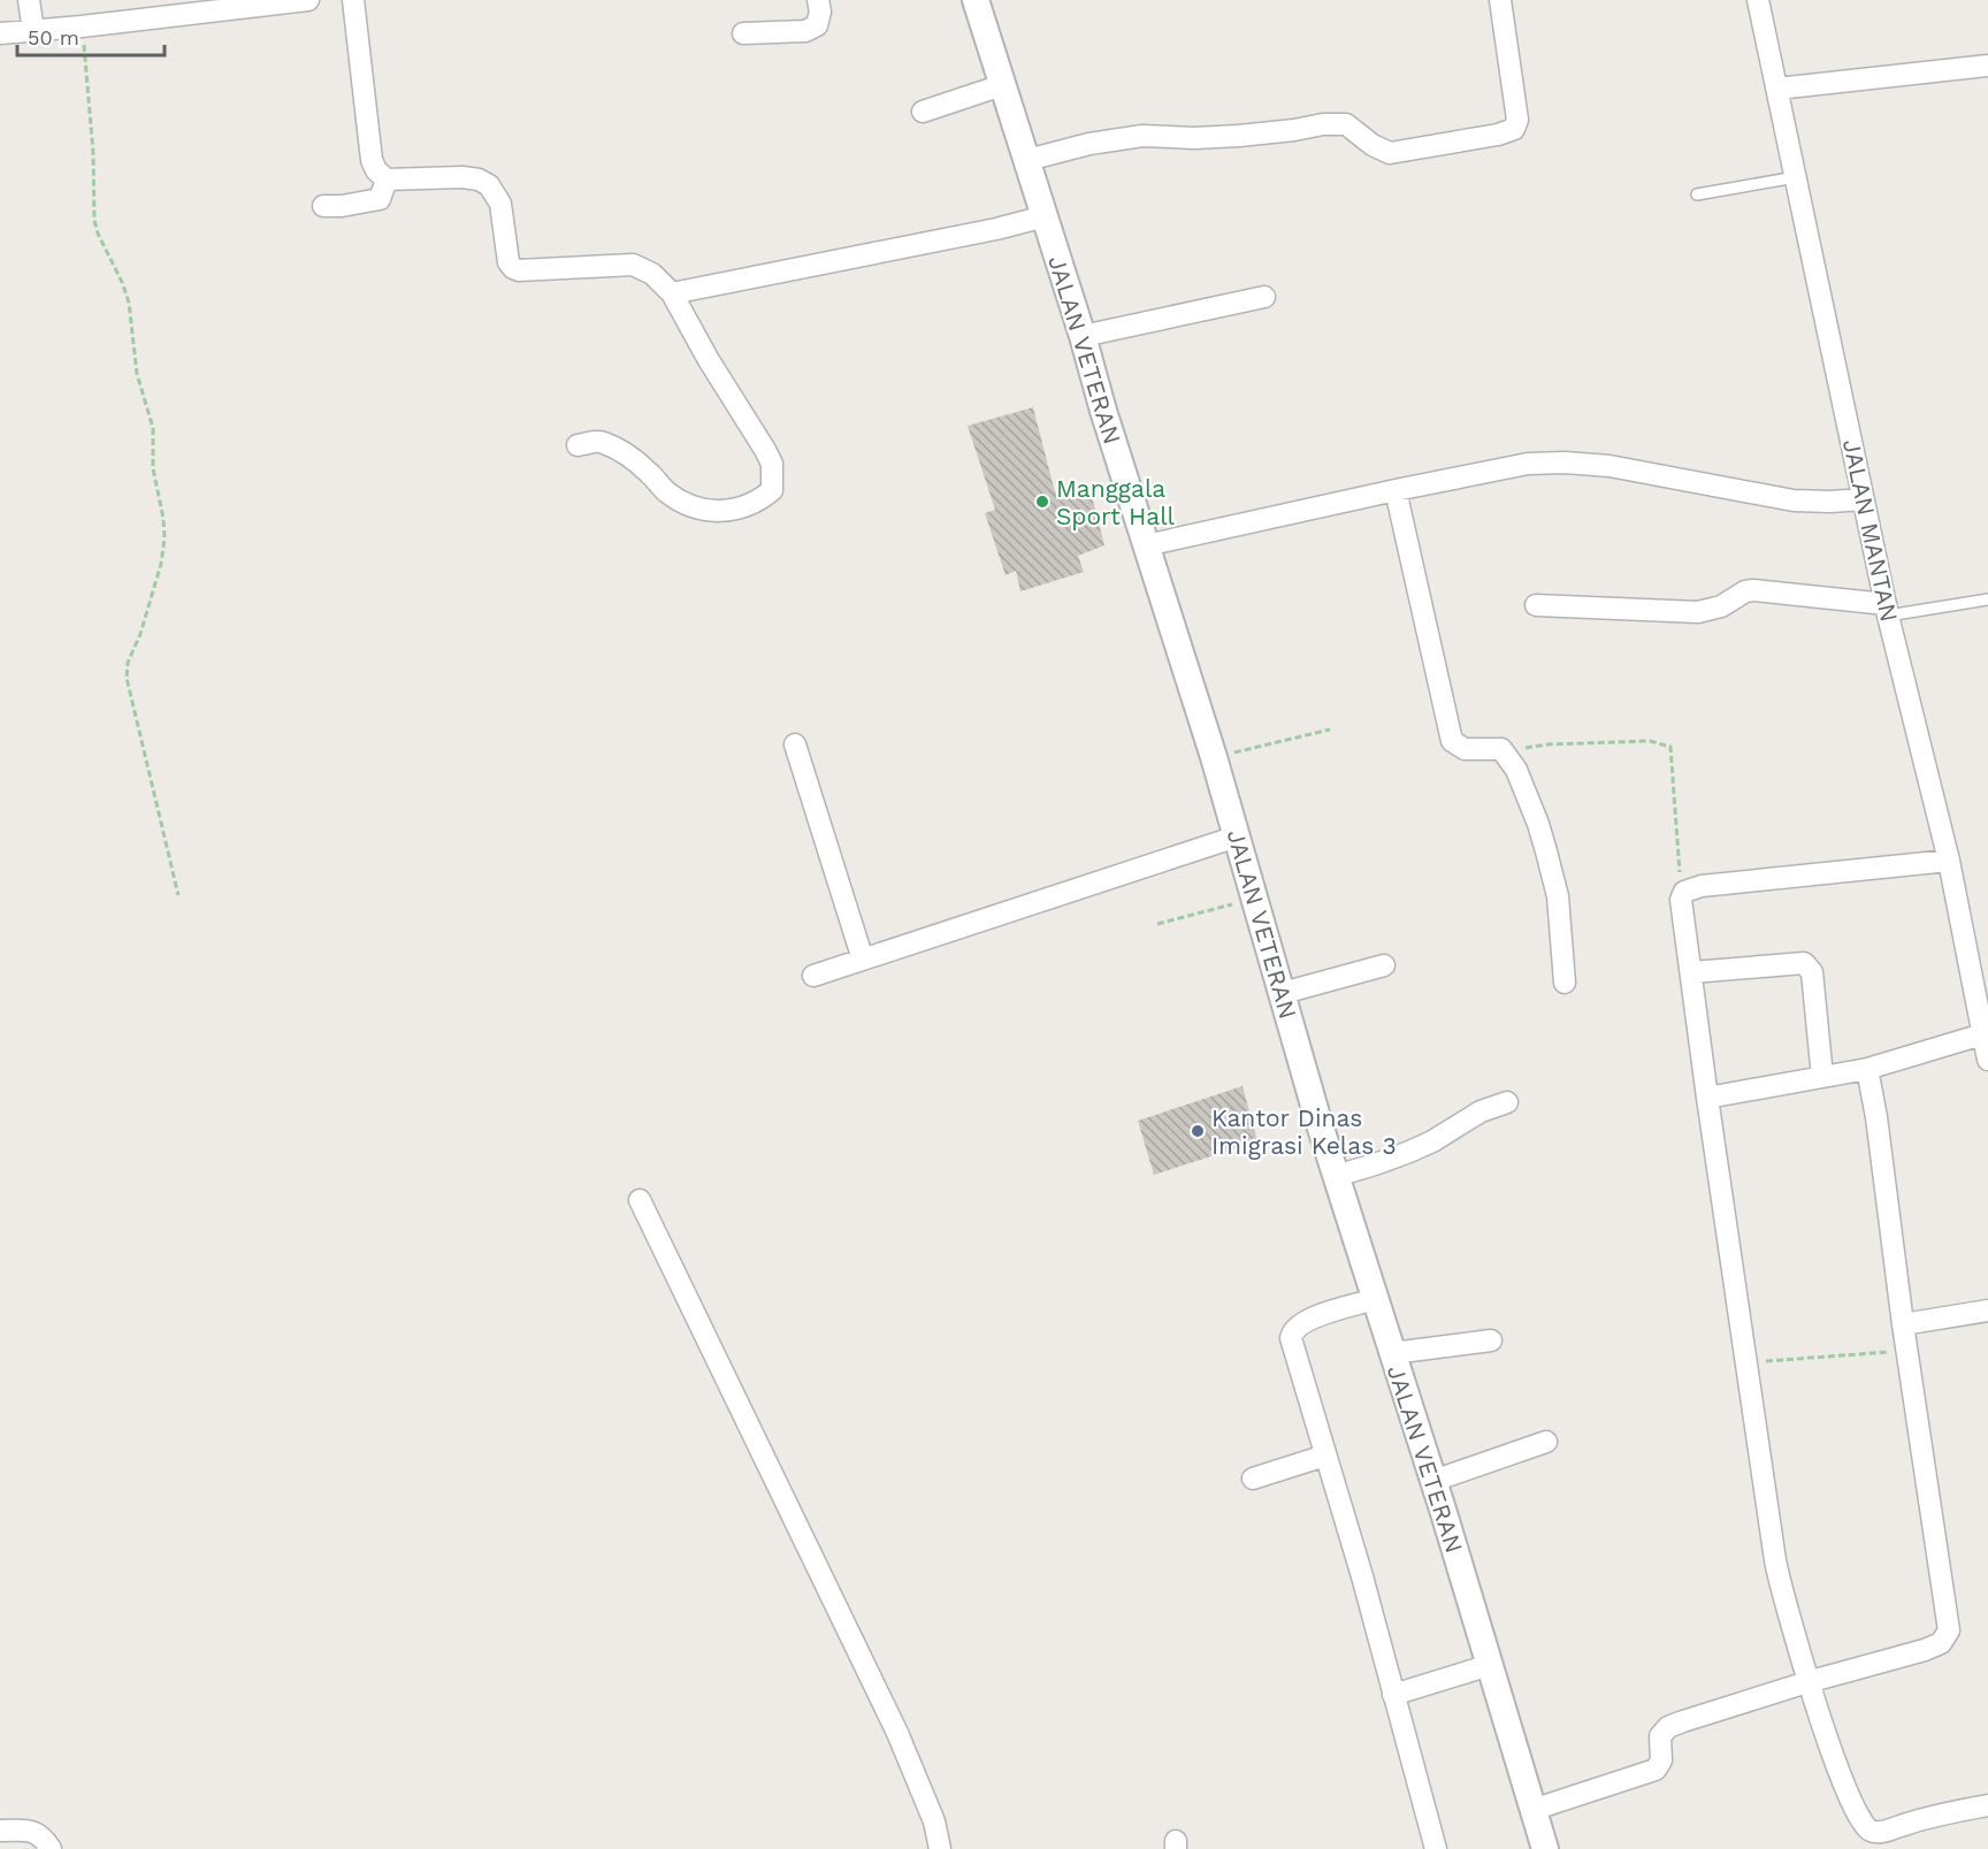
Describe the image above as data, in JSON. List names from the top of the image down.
{
  "streets": {
    "street": ["JALAN VETERAN", "JALAN MANTAN"]
  },
  "places": ["Manggala Sport Hall", "Kantor Dinas Imigrasi Kelas 3"],
  "scale_bar": "50 m"
}
